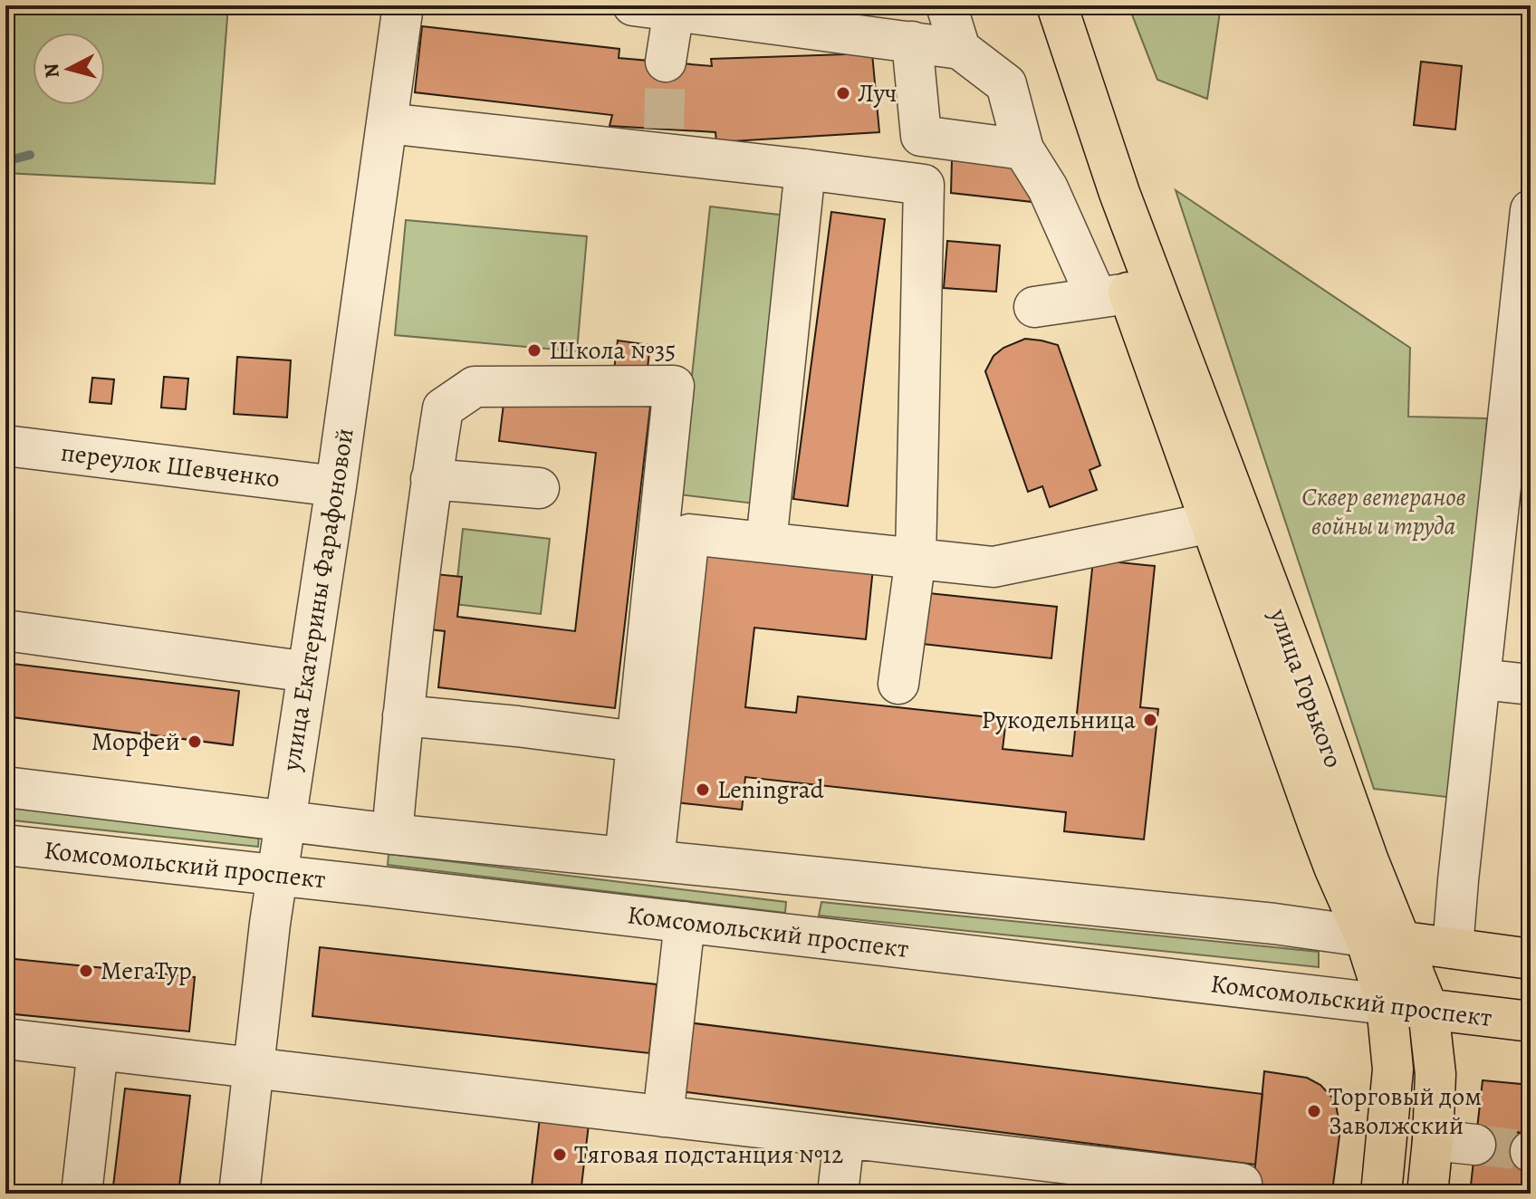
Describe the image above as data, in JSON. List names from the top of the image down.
{
  "streets": {
    "main road": ["улица Горького", "Комсомольский проспект"],
    "street": ["переулок Шевченко", "улица Екатерины Фарафоновой"]
  },
  "crossings": [
    ["переулок Шевченко", "улица Екатерины Фарафоновой"],
    ["улица Екатерины Фарафоновой", "Комсомольский проспект"],
    ["улица Горького", "Комсомольский проспект"]
  ],
  "parks": ["Сквер ветеранов войны и труда"],
  "places": [
    "Луч",
    "Школа №35",
    "Рукодельница",
    "Морфей",
    "Leningrad",
    "МегаТур",
    "Торговый дом Заволжский",
    "Тяговая подстанция №12"
  ],
  "north": "left"
}
